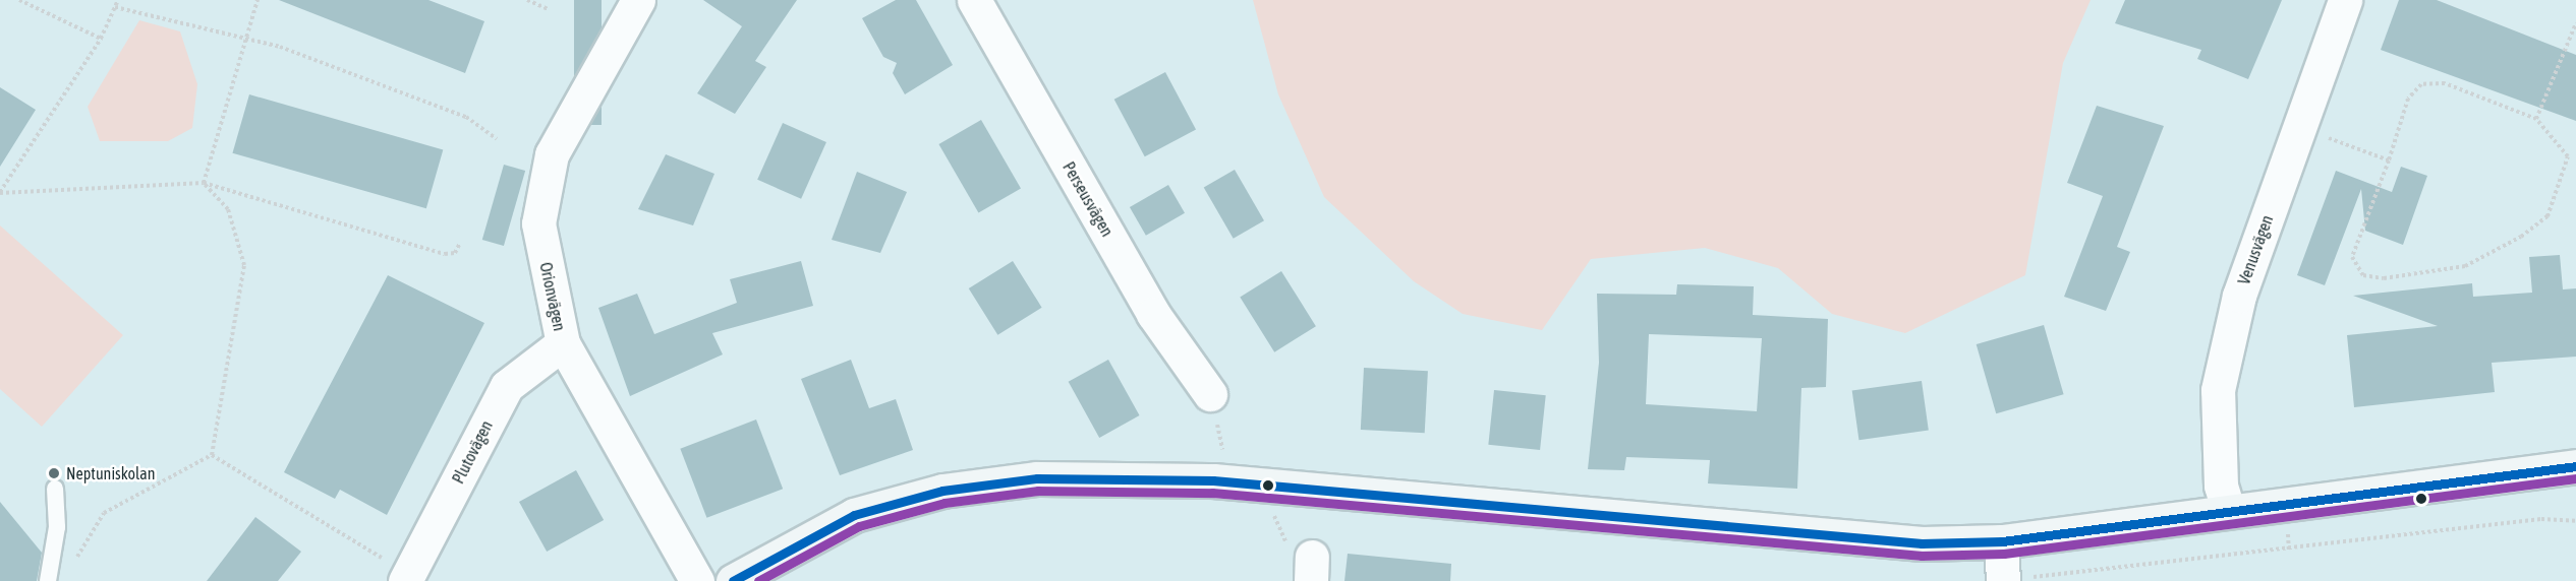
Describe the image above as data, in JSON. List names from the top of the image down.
{
  "streets": {
    "street": [
      "Perseusvägen",
      "Venusvägen",
      "Orionvägen",
      "Plutovägen"
    ]
  },
  "crossings": [
    ["Orionvägen", "Plutovägen"]
  ],
  "places": ["Neptuniskolan"]
}
